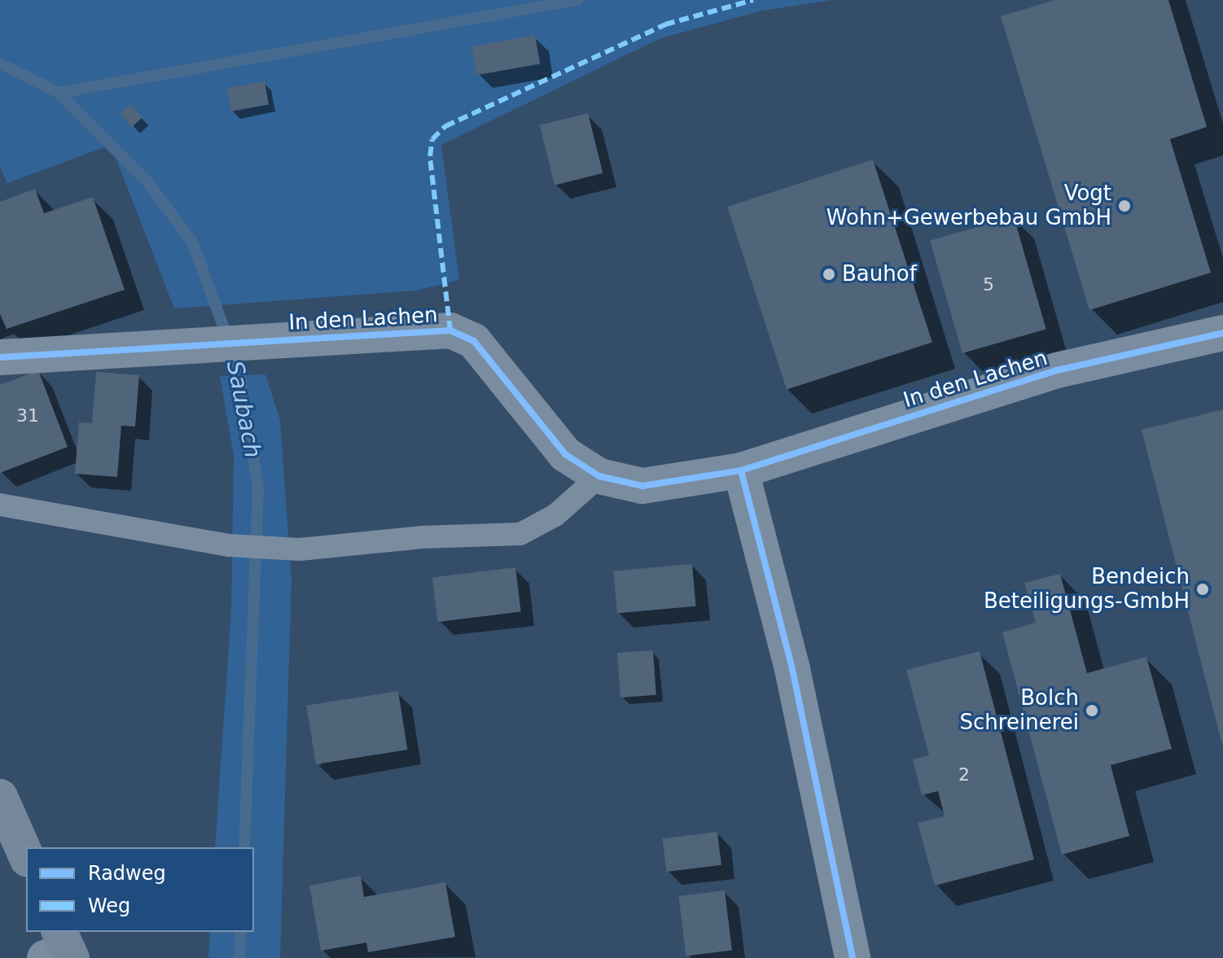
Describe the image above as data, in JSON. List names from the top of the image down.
{
  "streets": {
    "street": ["In den Lachen"]
  },
  "water": ["Saubach"],
  "places": [
    "Vogt Wohn+Gewerbebau GmbH",
    "Bauhof",
    "Bendeich Beteiligungs-GmbH",
    "Bolch Schreinerei"
  ],
  "house_numbers": ["5", "31", "2"],
  "legend": ["Radweg", "Weg"]
}
